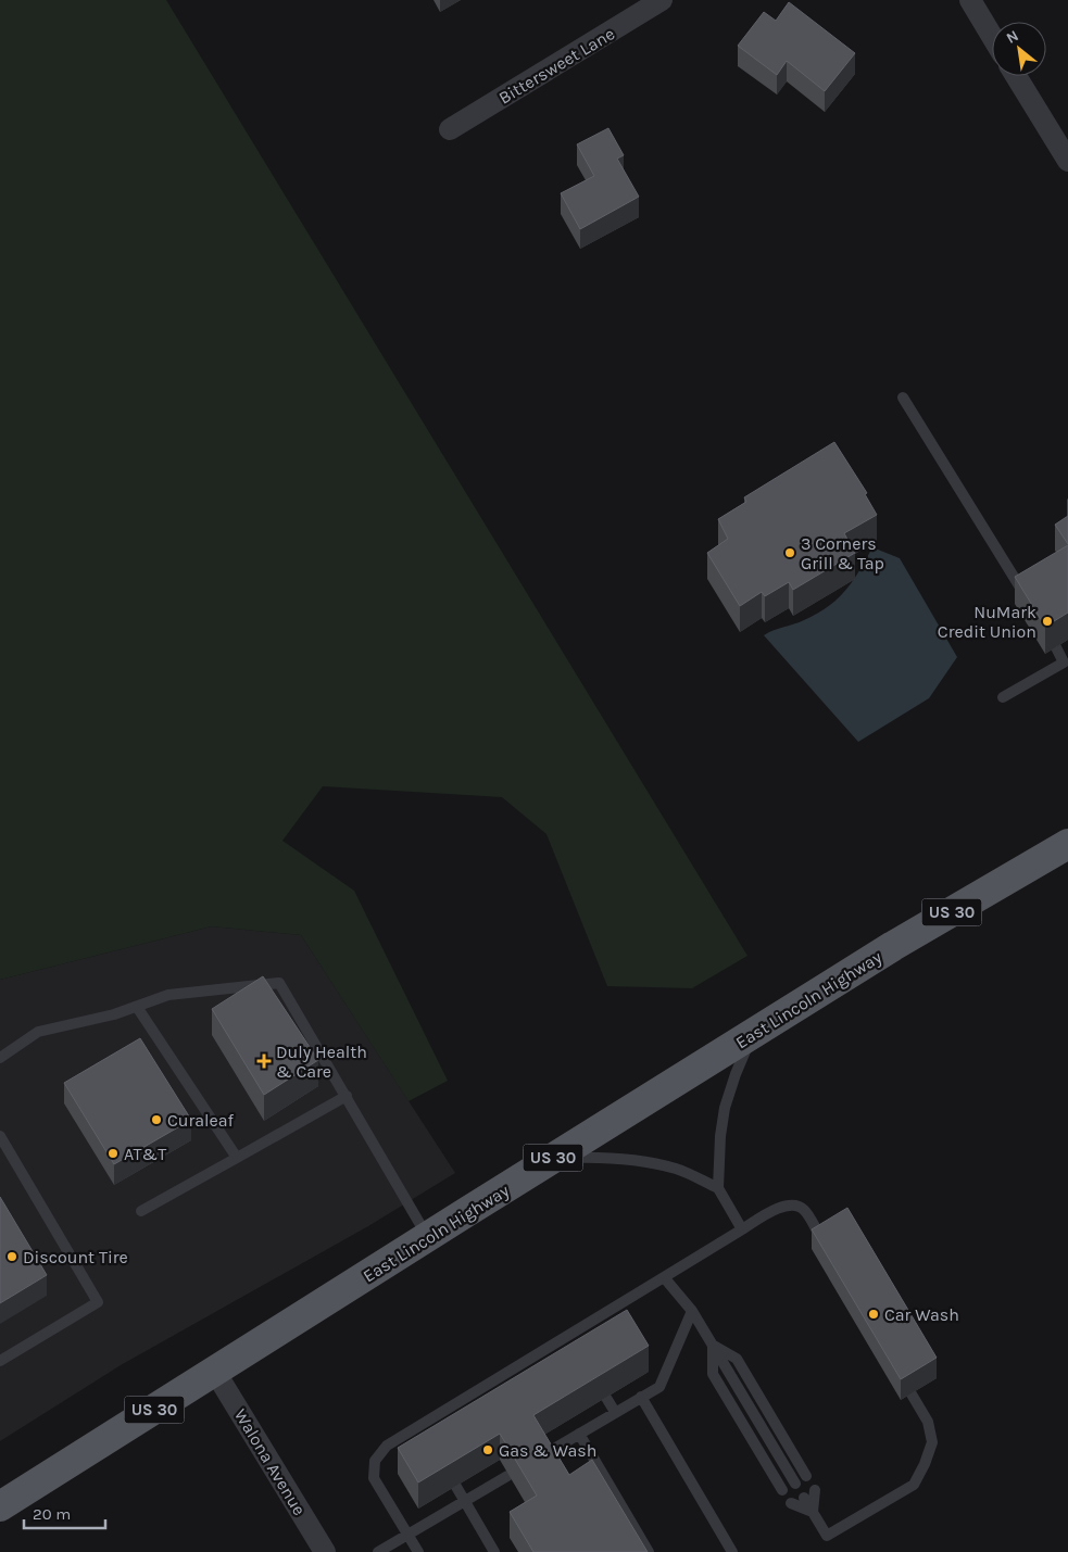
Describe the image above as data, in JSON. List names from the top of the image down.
{
  "streets": {
    "main road": ["US 30", "East Lincoln Highway"],
    "street": ["Bittersweet Lane", "Walona Avenue"]
  },
  "crossings": [
    ["East Lincoln Highway", "Walona Avenue"]
  ],
  "places": {
    "other": [
      "3 Corners Grill & Tap",
      "NuMark Credit Union",
      "Curaleaf",
      "AT&T",
      "Discount Tire",
      "Car Wash",
      "Gas & Wash"
    ],
    "health": ["Duly Health & Care"]
  },
  "scale_bar": "20 m",
  "north": "top left"
}
